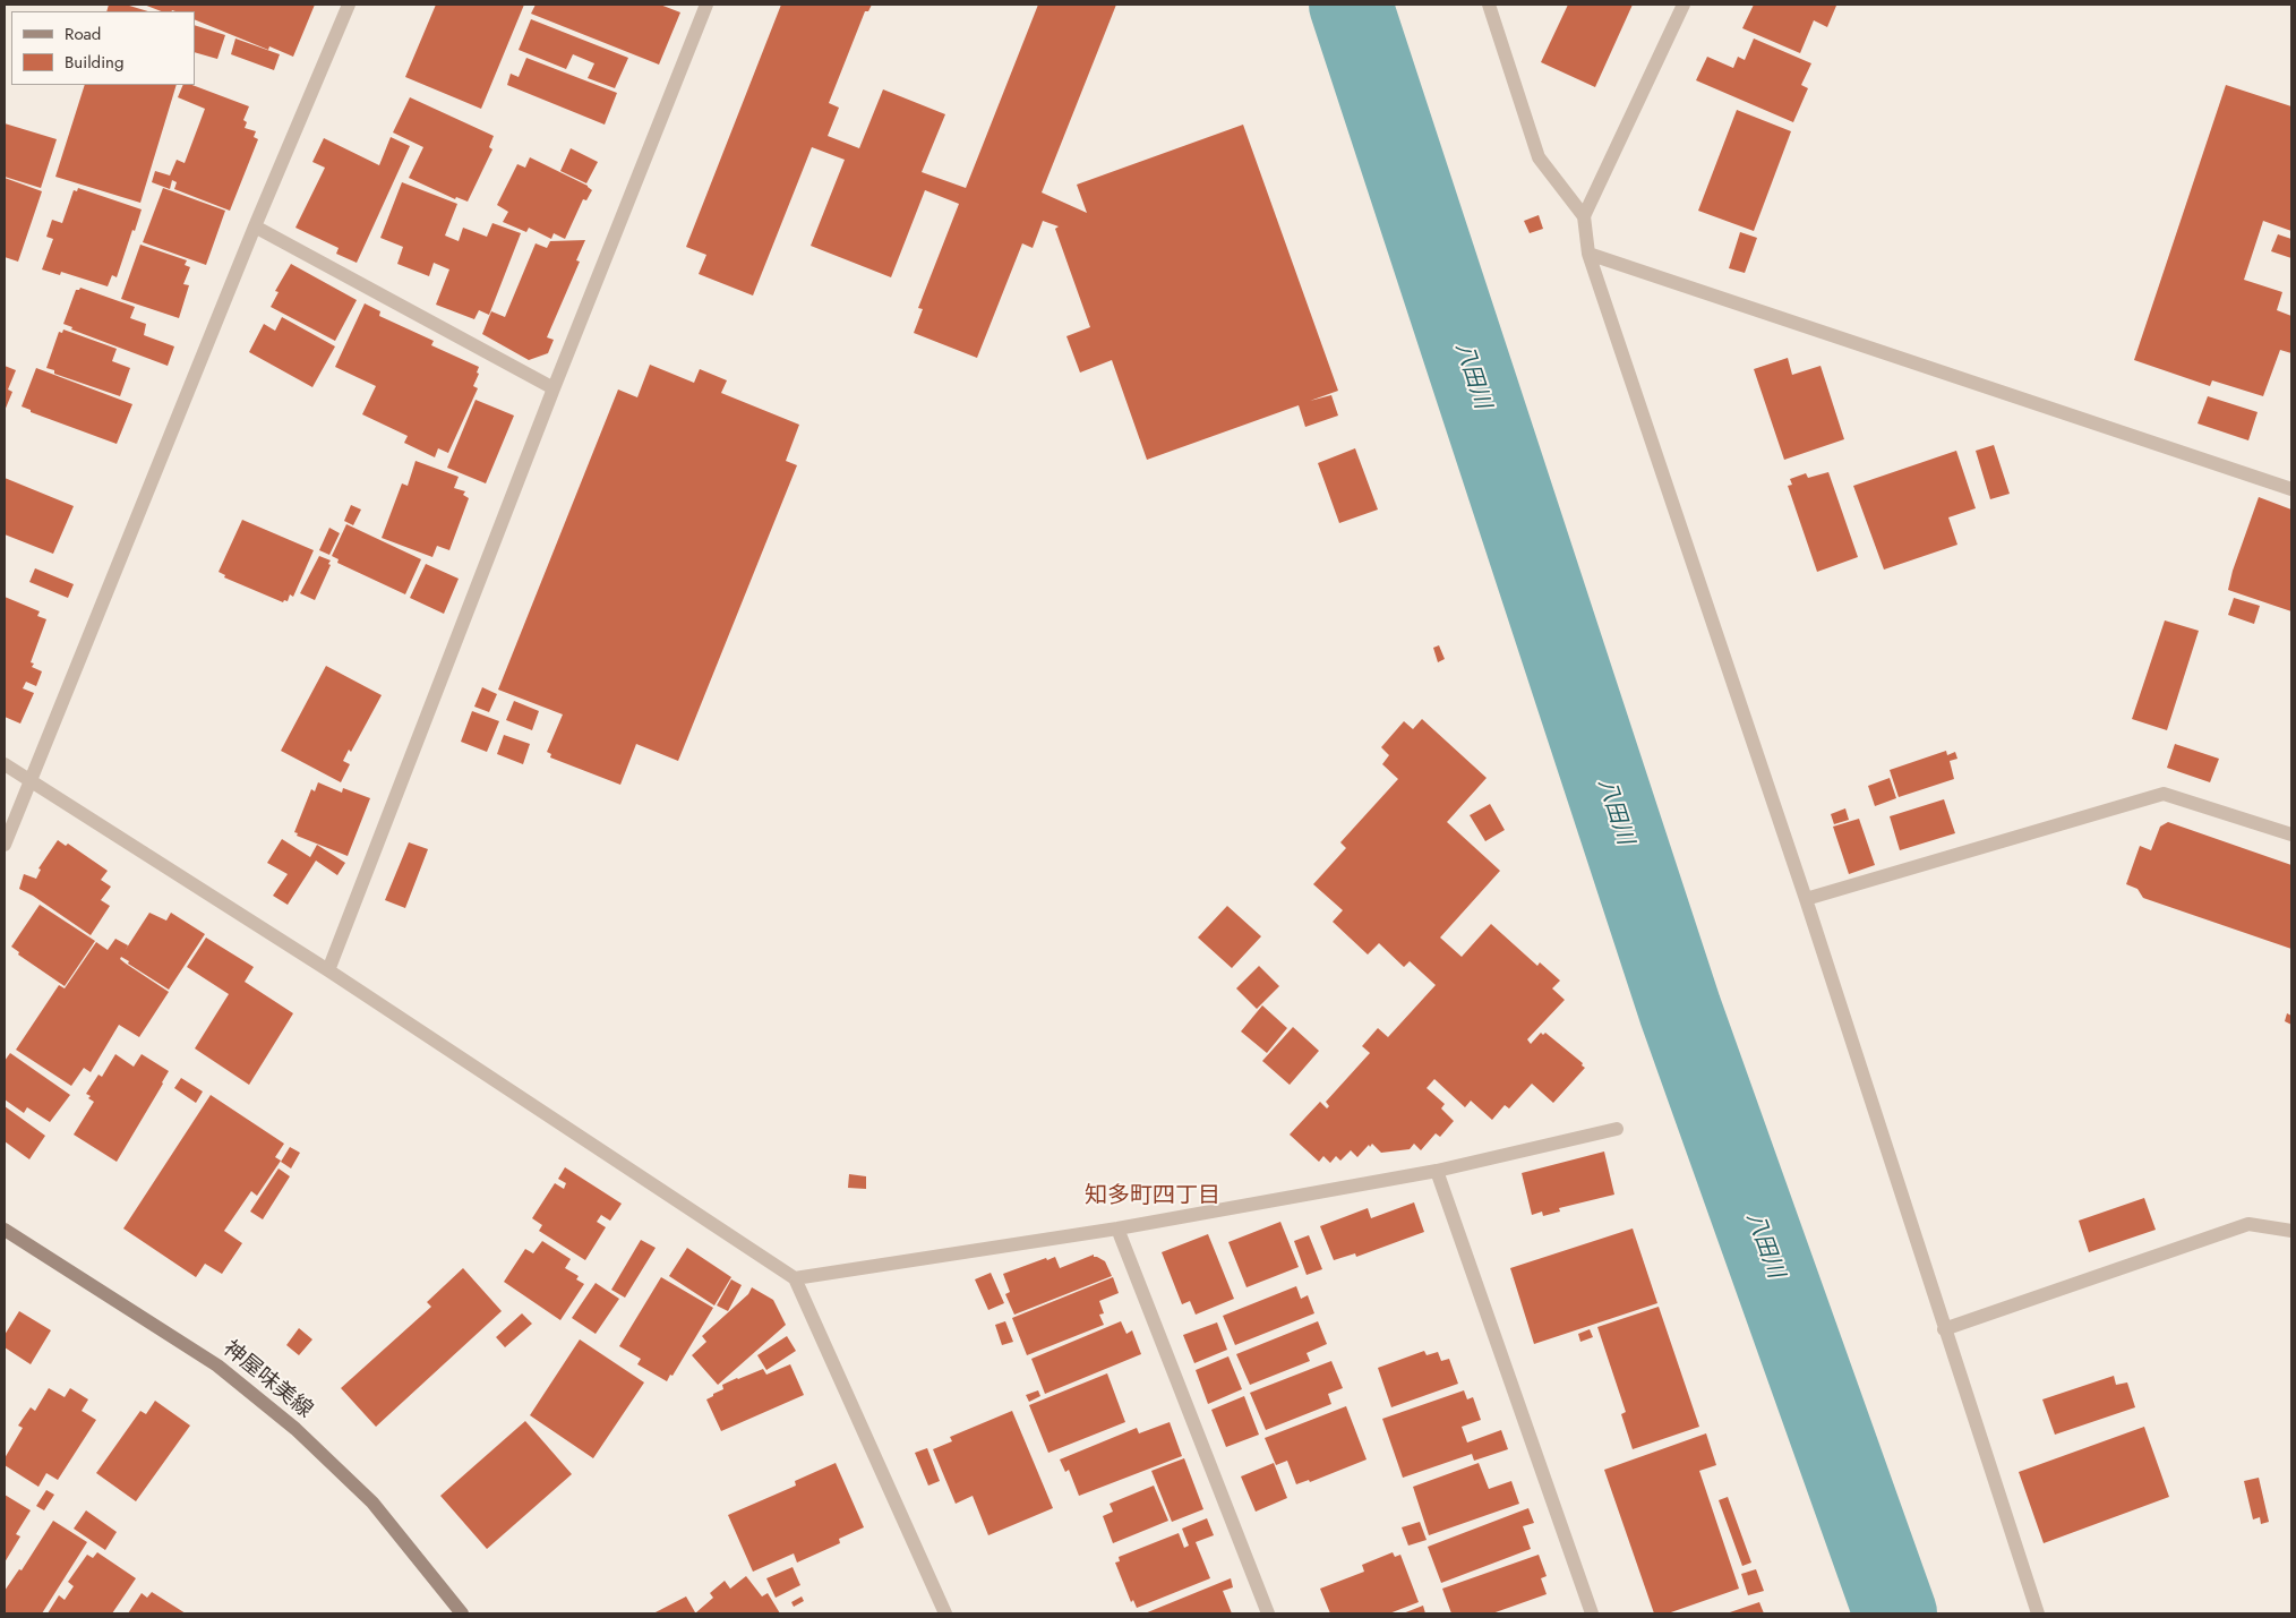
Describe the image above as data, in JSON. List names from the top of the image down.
{
  "streets": {
    "main road": ["神屋味美線"]
  },
  "districts": ["知多町四丁目"],
  "water": ["八田川"],
  "legend": ["Road", "Building"]
}
